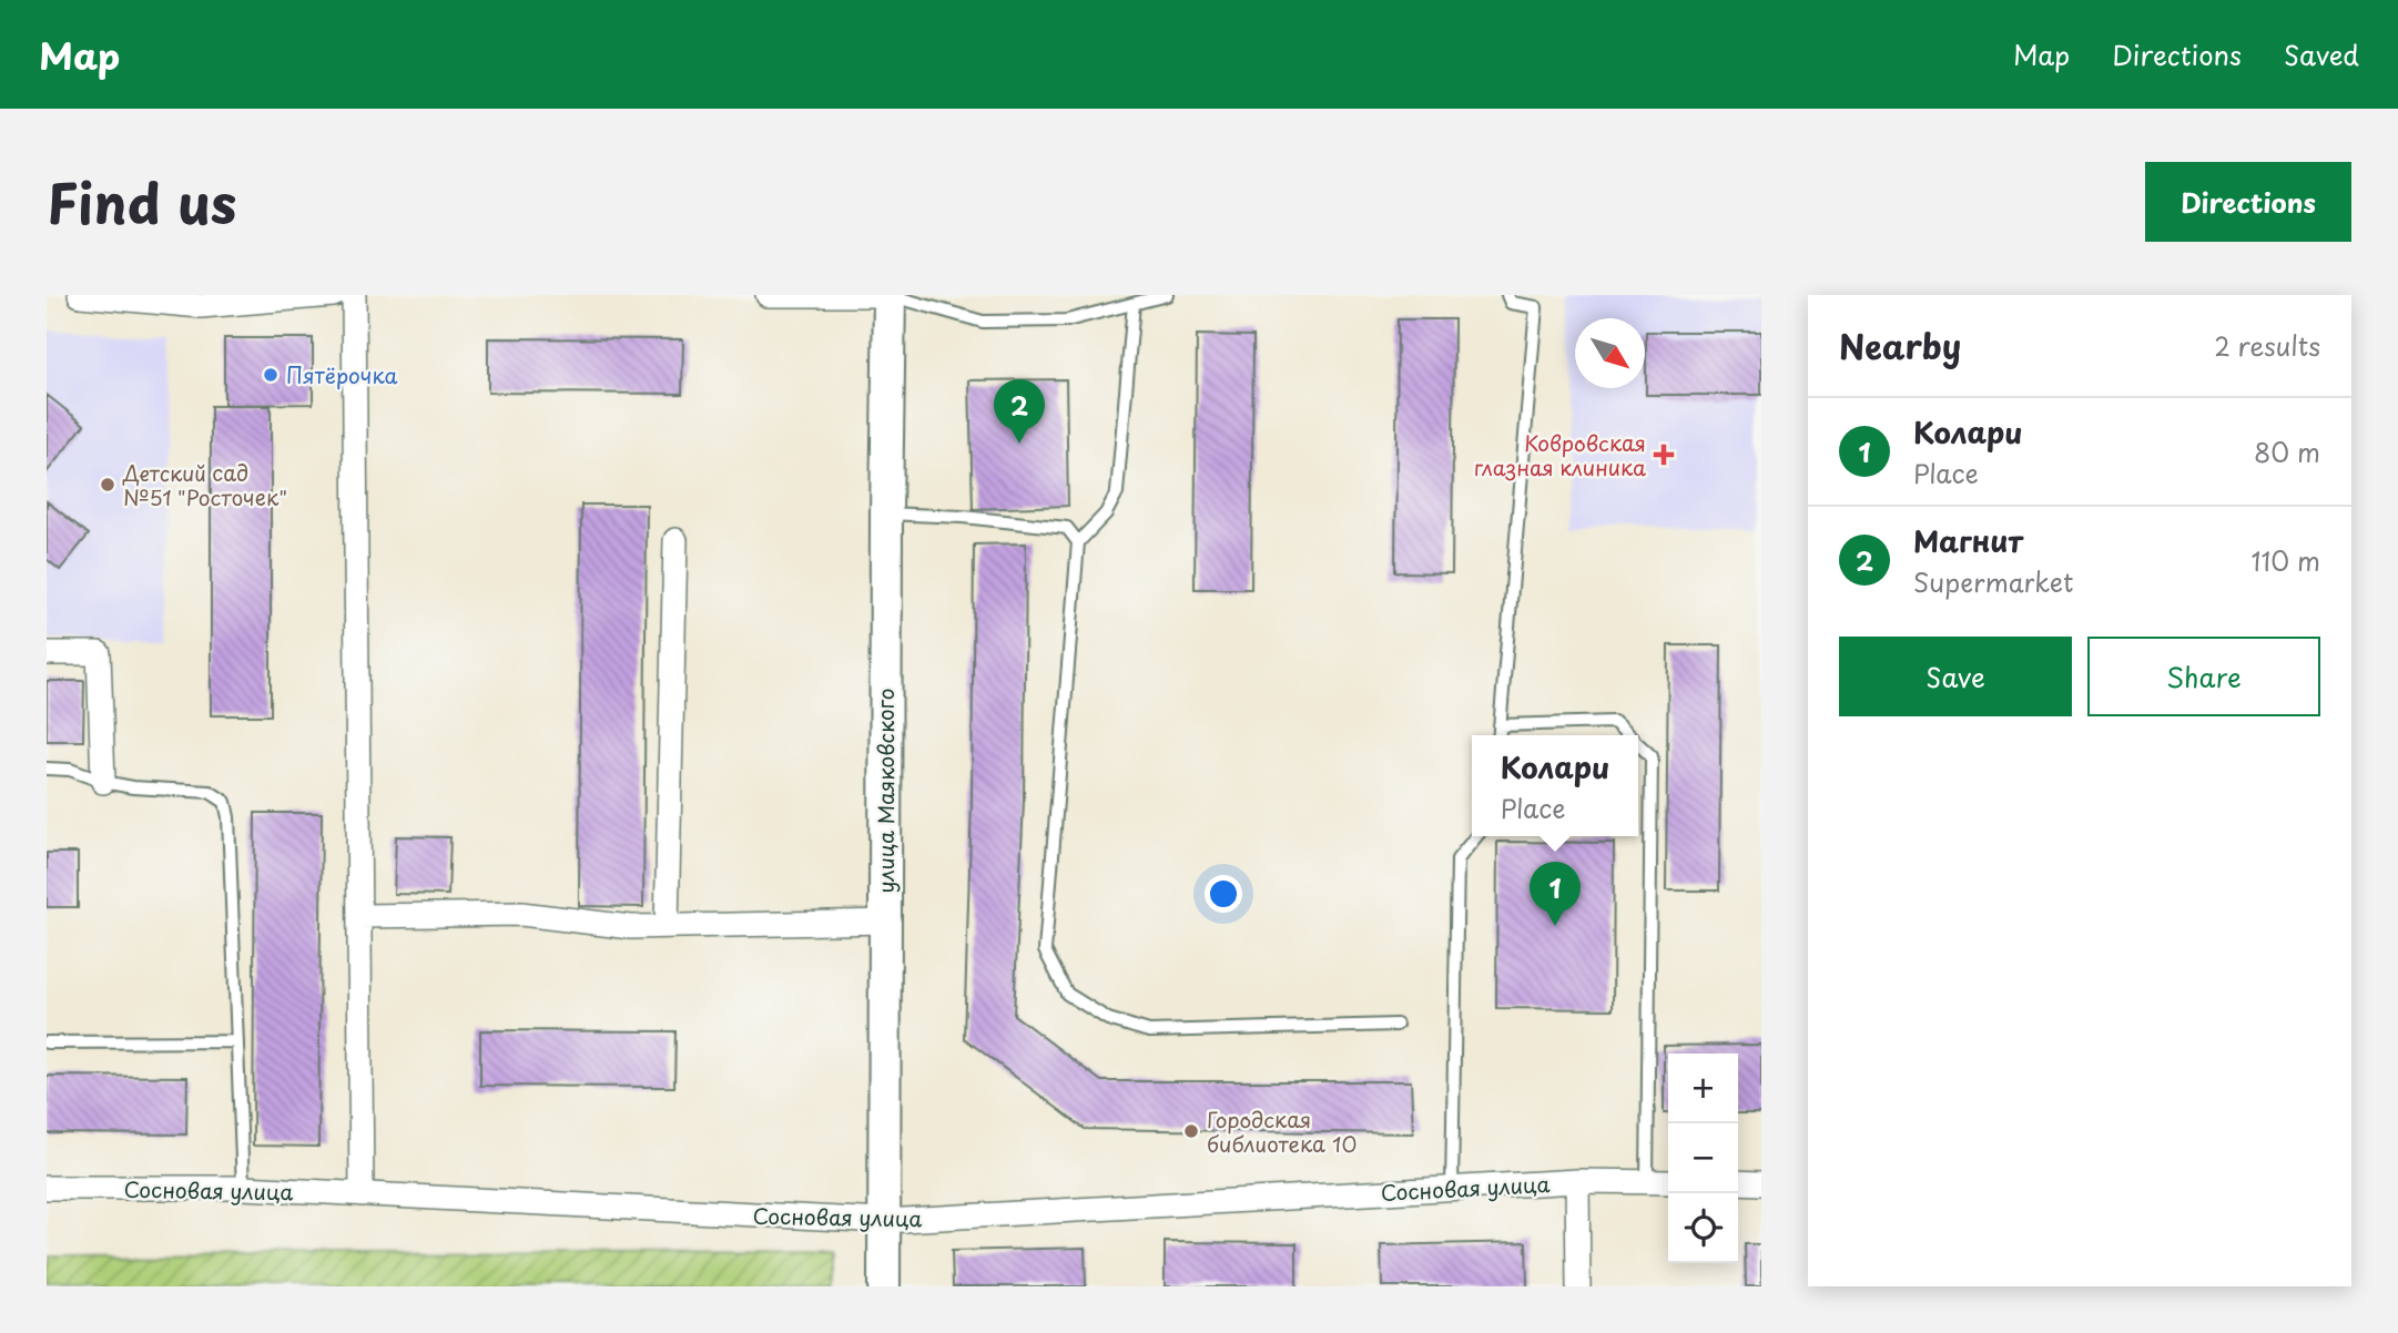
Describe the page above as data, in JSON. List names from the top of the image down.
{
  "streets": {
    "street": ["улица Маяковского", "Сосновая улица"]
  },
  "crossings": [
    ["улица Маяковского", "Сосновая улица"]
  ],
  "places": {
    "other": ["Пятёрочка", "Детский сад №51 \"Росточек\"", "Городская библиотека 10"],
    "health": ["Ковровская глазная клиника"]
  },
  "north": "bottom right",
  "page": {
    "header": "Map",
    "nav": ["Map", "Directions", "Saved"],
    "title": "Find us",
    "buttons": [
      "Directions",
      ["Save", "Share"]
    ],
    "heading": ["Nearby", "2 results"],
    "pins": ["2", "1"],
    "list": [
      {
        "mark": "1",
        "name": "Колари",
        "note": "Place",
        "value": "80 m"
      },
      {
        "mark": "2",
        "name": "Магнит",
        "note": "Supermarket",
        "value": "110 m"
      }
    ],
    "popup": ["Колари", "Place"],
    "map_buttons": ["+", "−"]
  }
}
